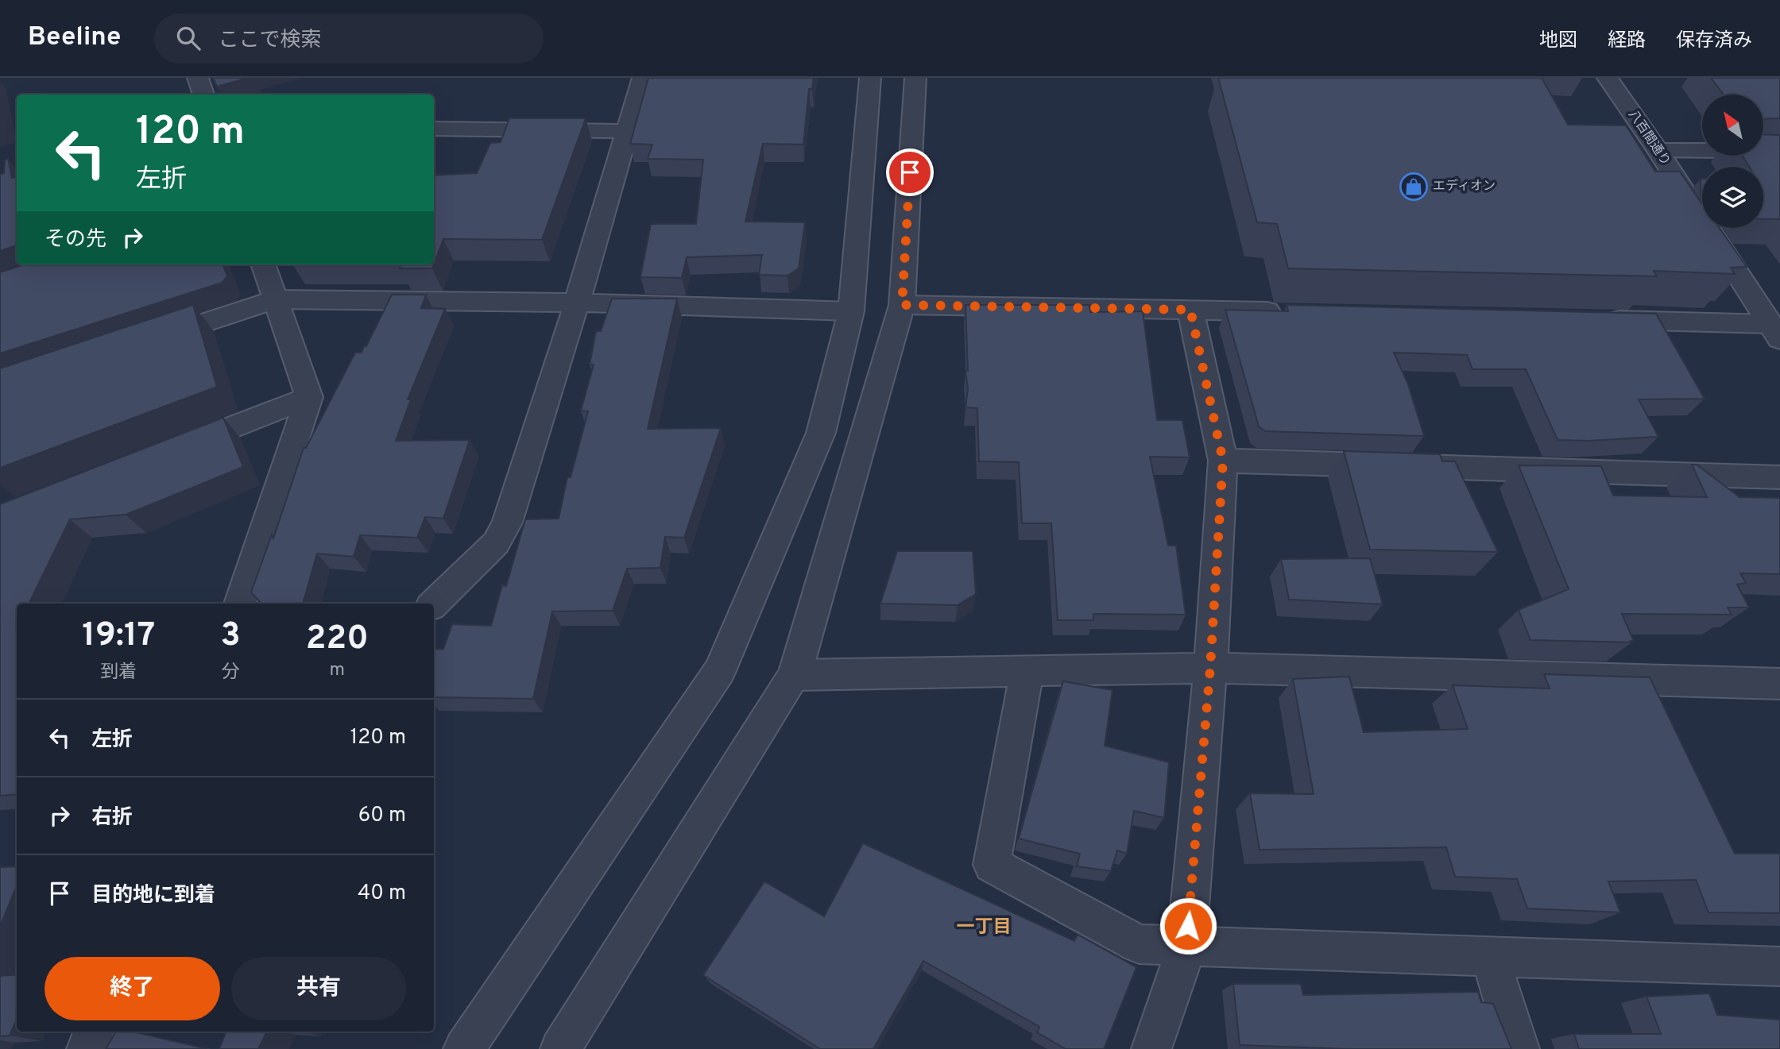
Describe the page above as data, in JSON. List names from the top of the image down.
{
  "streets": {
    "street": ["八百間通り"]
  },
  "districts": ["一丁目"],
  "places": {
    "shop": ["エディオン"]
  },
  "north": "top left",
  "page": {
    "header": "Beeline",
    "search": "ここで検索",
    "nav": ["地図", "経路", "保存済み"],
    "turn": ["120 m", "左折"],
    "then": "その先",
    "eta": [
      "19:17",
      "到着",
      "3",
      "分",
      "220",
      "m"
    ],
    "list": [
      {
        "name": "左折",
        "value": "120 m"
      },
      {
        "name": "右折",
        "value": "60 m"
      },
      {
        "name": "目的地に到着",
        "value": "40 m"
      }
    ],
    "buttons": ["終了", "共有"]
  }
}
